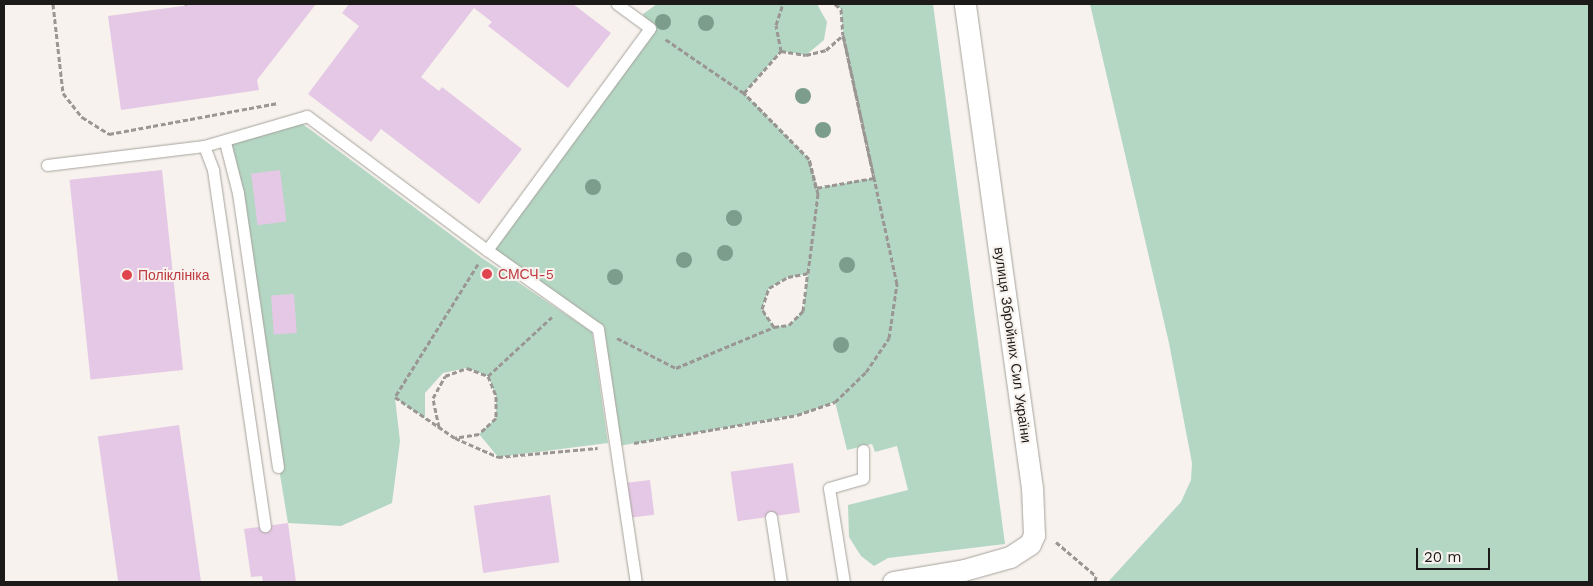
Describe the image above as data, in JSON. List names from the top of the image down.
{
  "streets": {
    "street": ["вулиця Збройних Сил України"]
  },
  "places": ["СМСЧ-5", "Поліклініка"],
  "scale_bar": "20 m"
}
